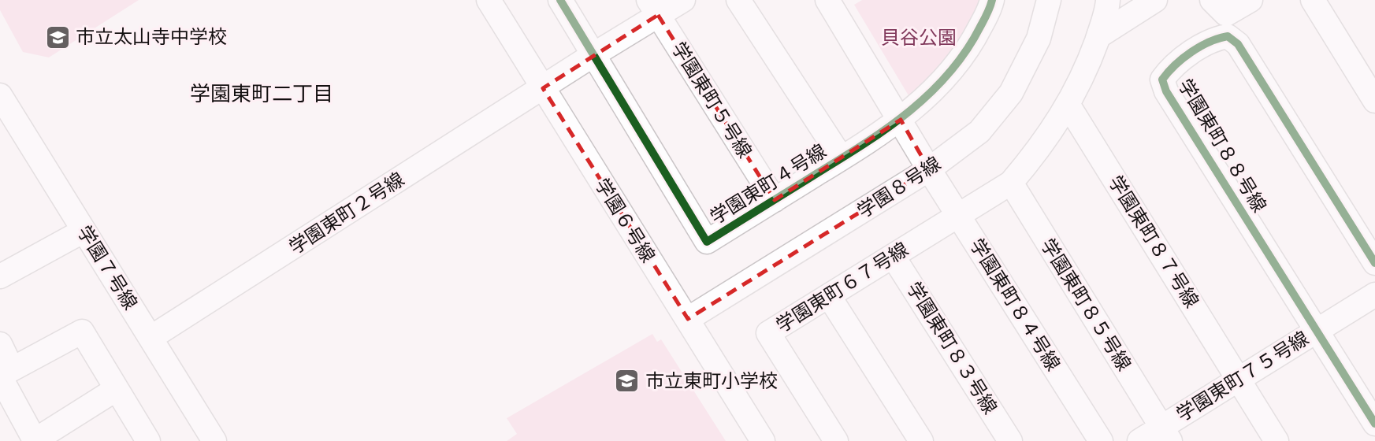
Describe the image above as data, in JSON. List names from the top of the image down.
{
  "streets": {
    "street": [
      "学園東町５号線",
      "学園東町８８号線",
      "学園東町４号線",
      "学園８号線",
      "学園東町２号線",
      "学園６号線",
      "学園東町８７号線",
      "学園７号線",
      "学園東町６７号線",
      "学園東町８４号線",
      "学園東町８５号線",
      "学園東町８３号線",
      "学園東町７５号線"
    ]
  },
  "crossings": [
    ["学園東町５号線", "学園東町４号線"],
    ["学園東町５号線", "学園東町２号線"],
    ["学園東町８８号線", "学園東町７５号線"],
    ["学園東町４号線", "学園東町２号線"],
    ["学園東町４号線", "学園東町８４号線"],
    ["学園８号線", "学園６号線"],
    ["学園８号線", "学園東町８４号線"],
    ["学園東町２号線", "学園６号線"],
    ["学園東町２号線", "学園７号線"],
    ["学園東町８７号線", "学園東町６７号線"],
    ["学園東町８７号線", "学園東町７５号線"],
    ["学園東町６７号線", "学園東町８４号線"],
    ["学園東町６７号線", "学園東町８５号線"],
    ["学園東町６７号線", "学園東町８３号線"],
    ["学園東町８５号線", "学園東町７５号線"]
  ],
  "districts": ["学園東町二丁目"],
  "parks": ["貝谷公園"],
  "places": {
    "school or university": ["市立太山寺中学校", "市立東町小学校"]
  }
}
